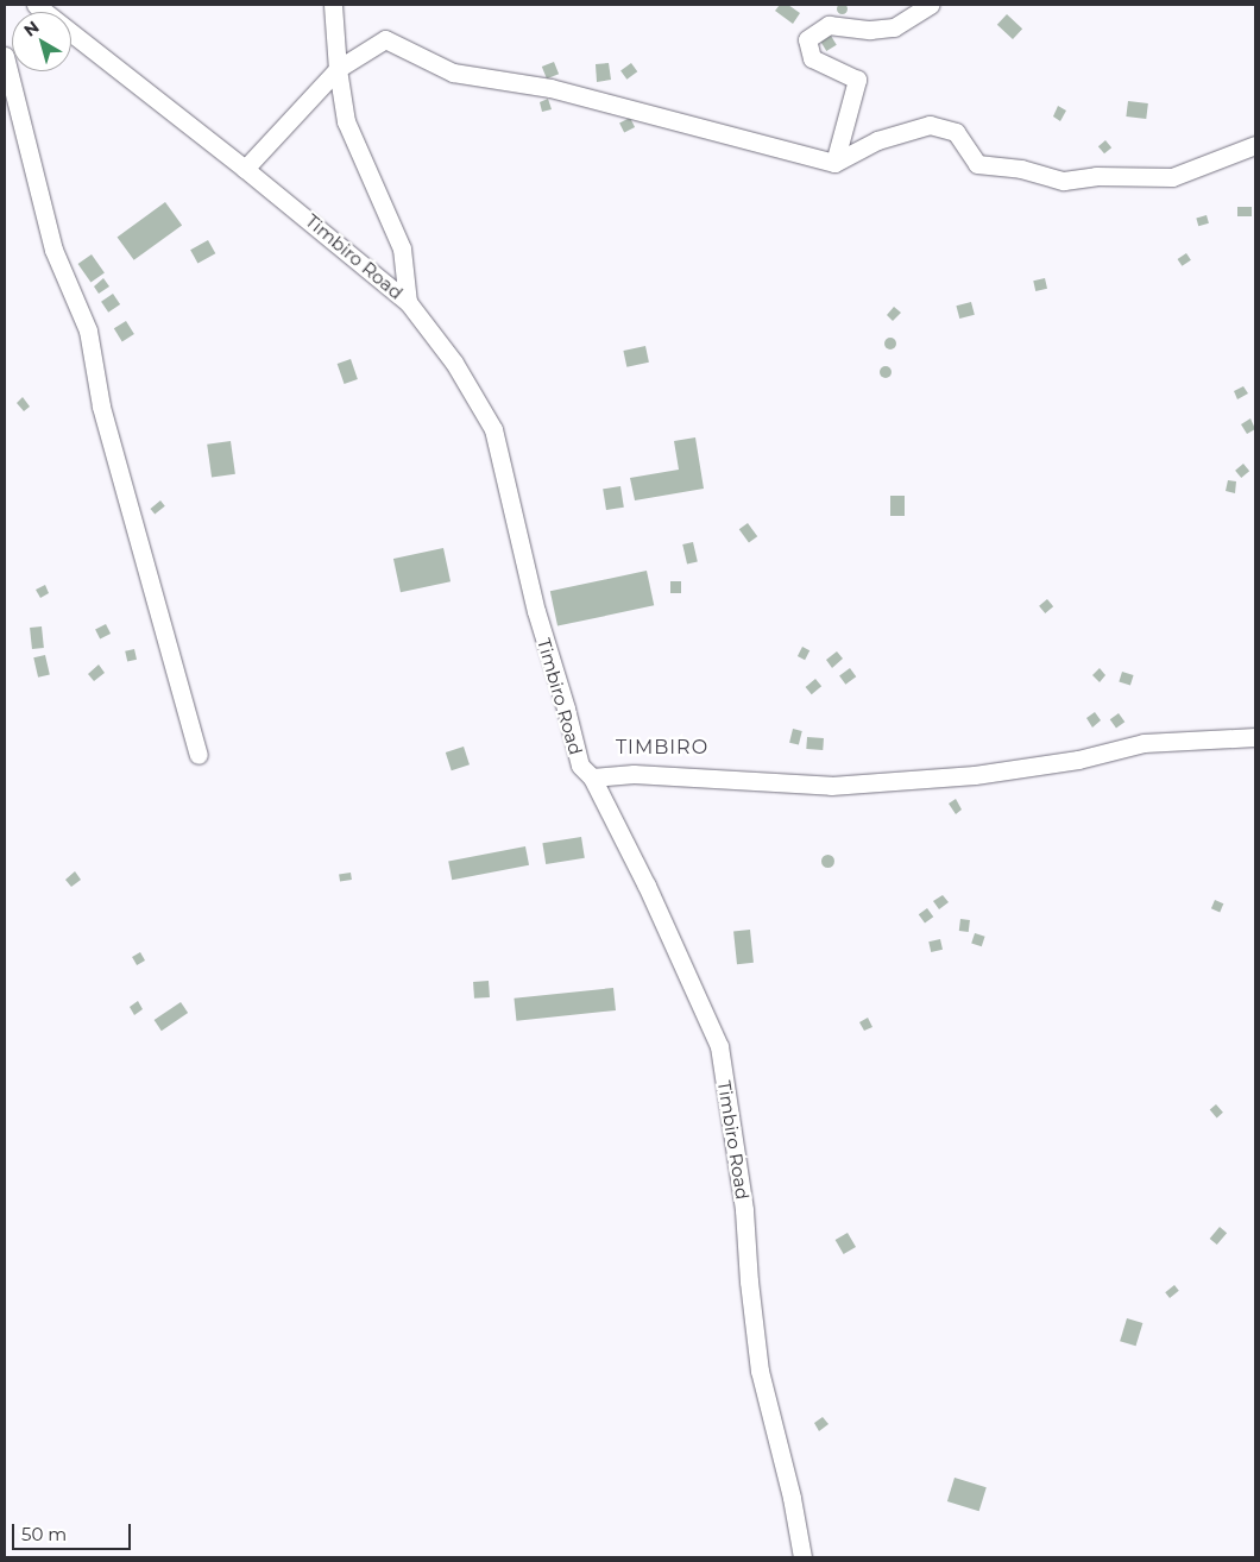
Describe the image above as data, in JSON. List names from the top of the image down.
{
  "streets": {
    "street": ["Timbiro Road"]
  },
  "districts": ["TIMBIRO"],
  "scale_bar": "50 m",
  "north": "top left"
}
